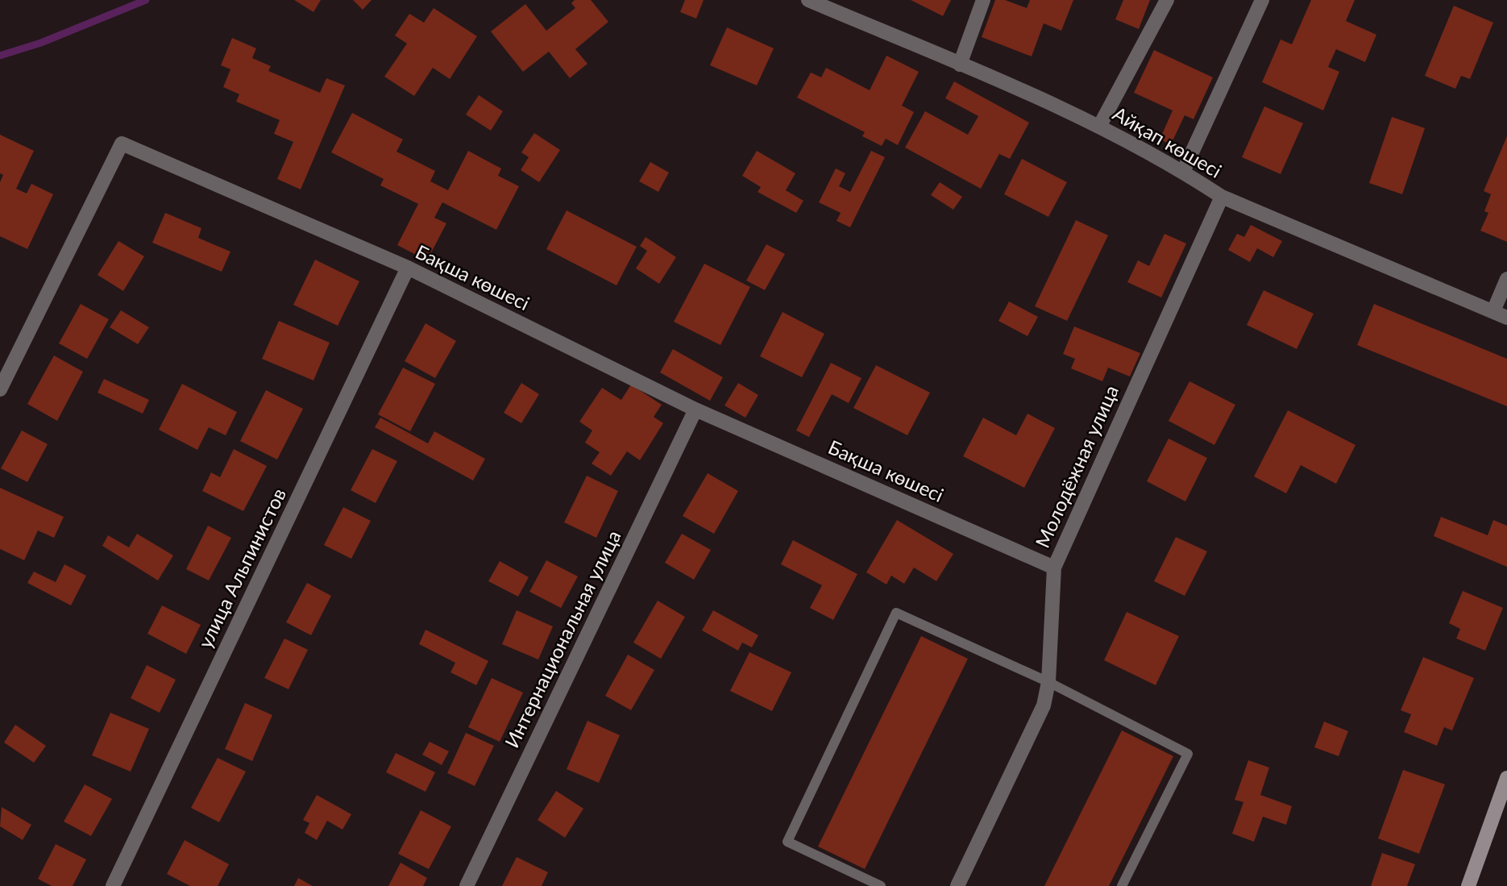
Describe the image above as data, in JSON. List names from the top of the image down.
{
  "streets": {
    "street": [
      "Айқап көшесі",
      "Бақша көшесі",
      "Молодёжная улица",
      "улица Альпинистов",
      "Интернациональная улица"
    ]
  },
  "crossings": [
    ["Айқап көшесі", "Молодёжная улица"],
    ["Бақша көшесі", "Молодёжная улица"],
    ["Бақша көшесі", "улица Альпинистов"],
    ["Бақша көшесі", "Интернациональная улица"]
  ]
}
